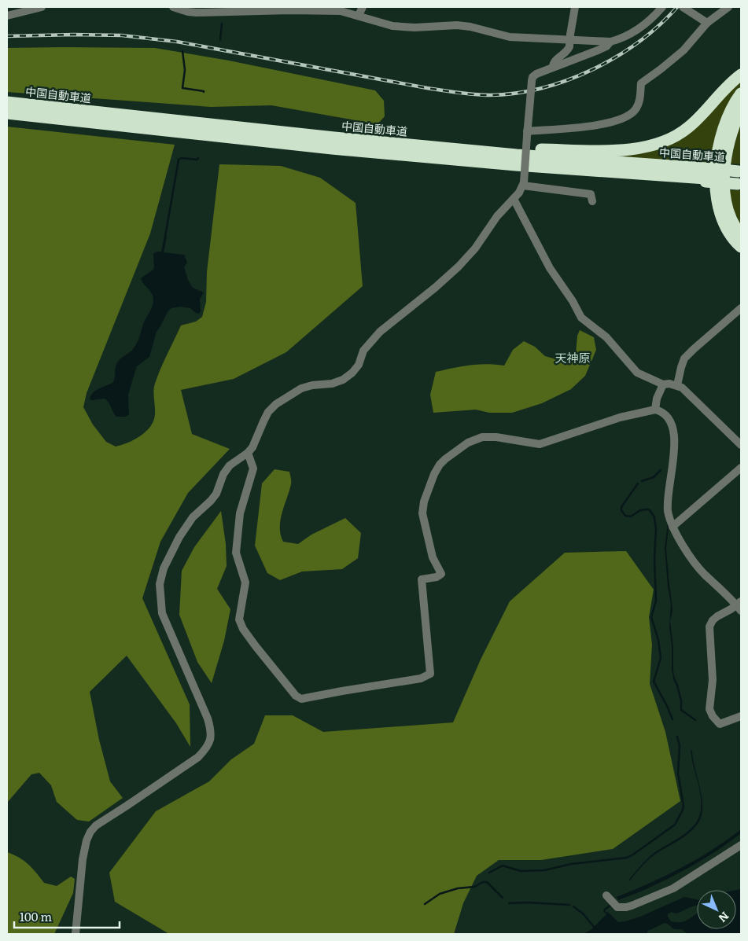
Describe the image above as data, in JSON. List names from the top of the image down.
{
  "streets": {
    "highway": ["中国自動車道"]
  },
  "districts": ["天神原"],
  "scale_bar": "100 m",
  "north": "bottom right"
}
